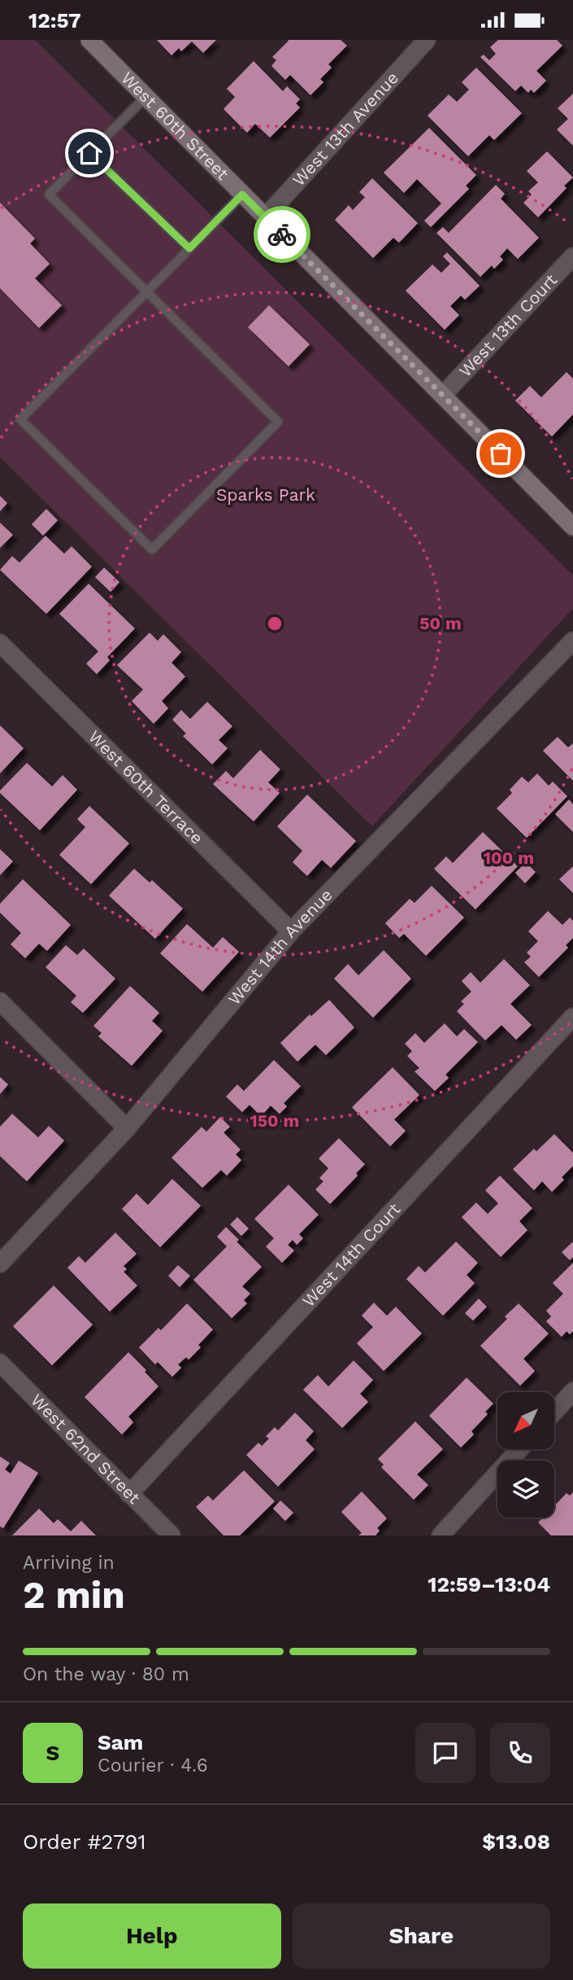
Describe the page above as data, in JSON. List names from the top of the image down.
{
  "streets": {
    "street": [
      "West 60th Street",
      "West 13th Avenue",
      "West 13th Court",
      "West 60th Terrace",
      "West 14th Avenue",
      "West 14th Court",
      "West 62nd Street"
    ]
  },
  "crossings": [
    ["West 60th Street", "West 13th Avenue"],
    ["West 60th Street", "West 13th Court"],
    ["West 60th Terrace", "West 14th Avenue"],
    ["West 14th Court", "West 62nd Street"]
  ],
  "parks": ["Sparks Park"],
  "north": "bottom left",
  "page": {
    "status": "12:57",
    "heading": ["2 min", "Arriving in", "12:59–13:04"],
    "panel": [
      "Sam",
      "Courier · 4.6",
      "Order #2791",
      "$13.08"
    ],
    "bar": "On the way · 80 m",
    "round": "S",
    "buttons": ["Help", "Share"]
  },
  "rings": ["50 m", "100 m", "150 m"]
}
